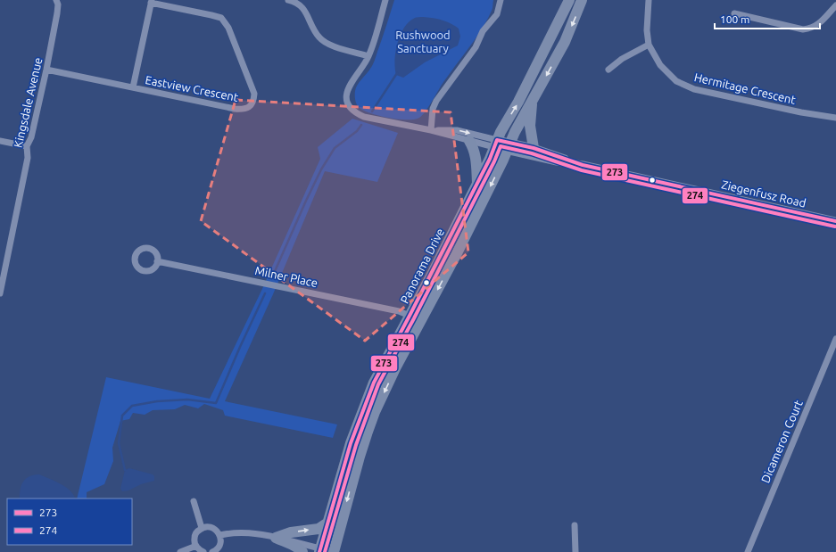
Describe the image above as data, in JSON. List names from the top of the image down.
{
  "streets": {
    "main road": ["Panorama Drive"],
    "street": [
      "Eastview Crescent",
      "Hermitage Crescent",
      "Kingsdale Avenue",
      "Ziegenfusz Road",
      "Milner Place",
      "Dicameron Court"
    ]
  },
  "crossings": [
    ["Eastview Crescent", "Kingsdale Avenue"],
    ["Ziegenfusz Road", "Panorama Drive"],
    ["Panorama Drive", "Milner Place"]
  ],
  "parks": ["Rushwood Sanctuary"],
  "lines": ["transit line 273", "transit line 274"],
  "legend": ["273", "274"],
  "scale_bar": "100 m"
}
